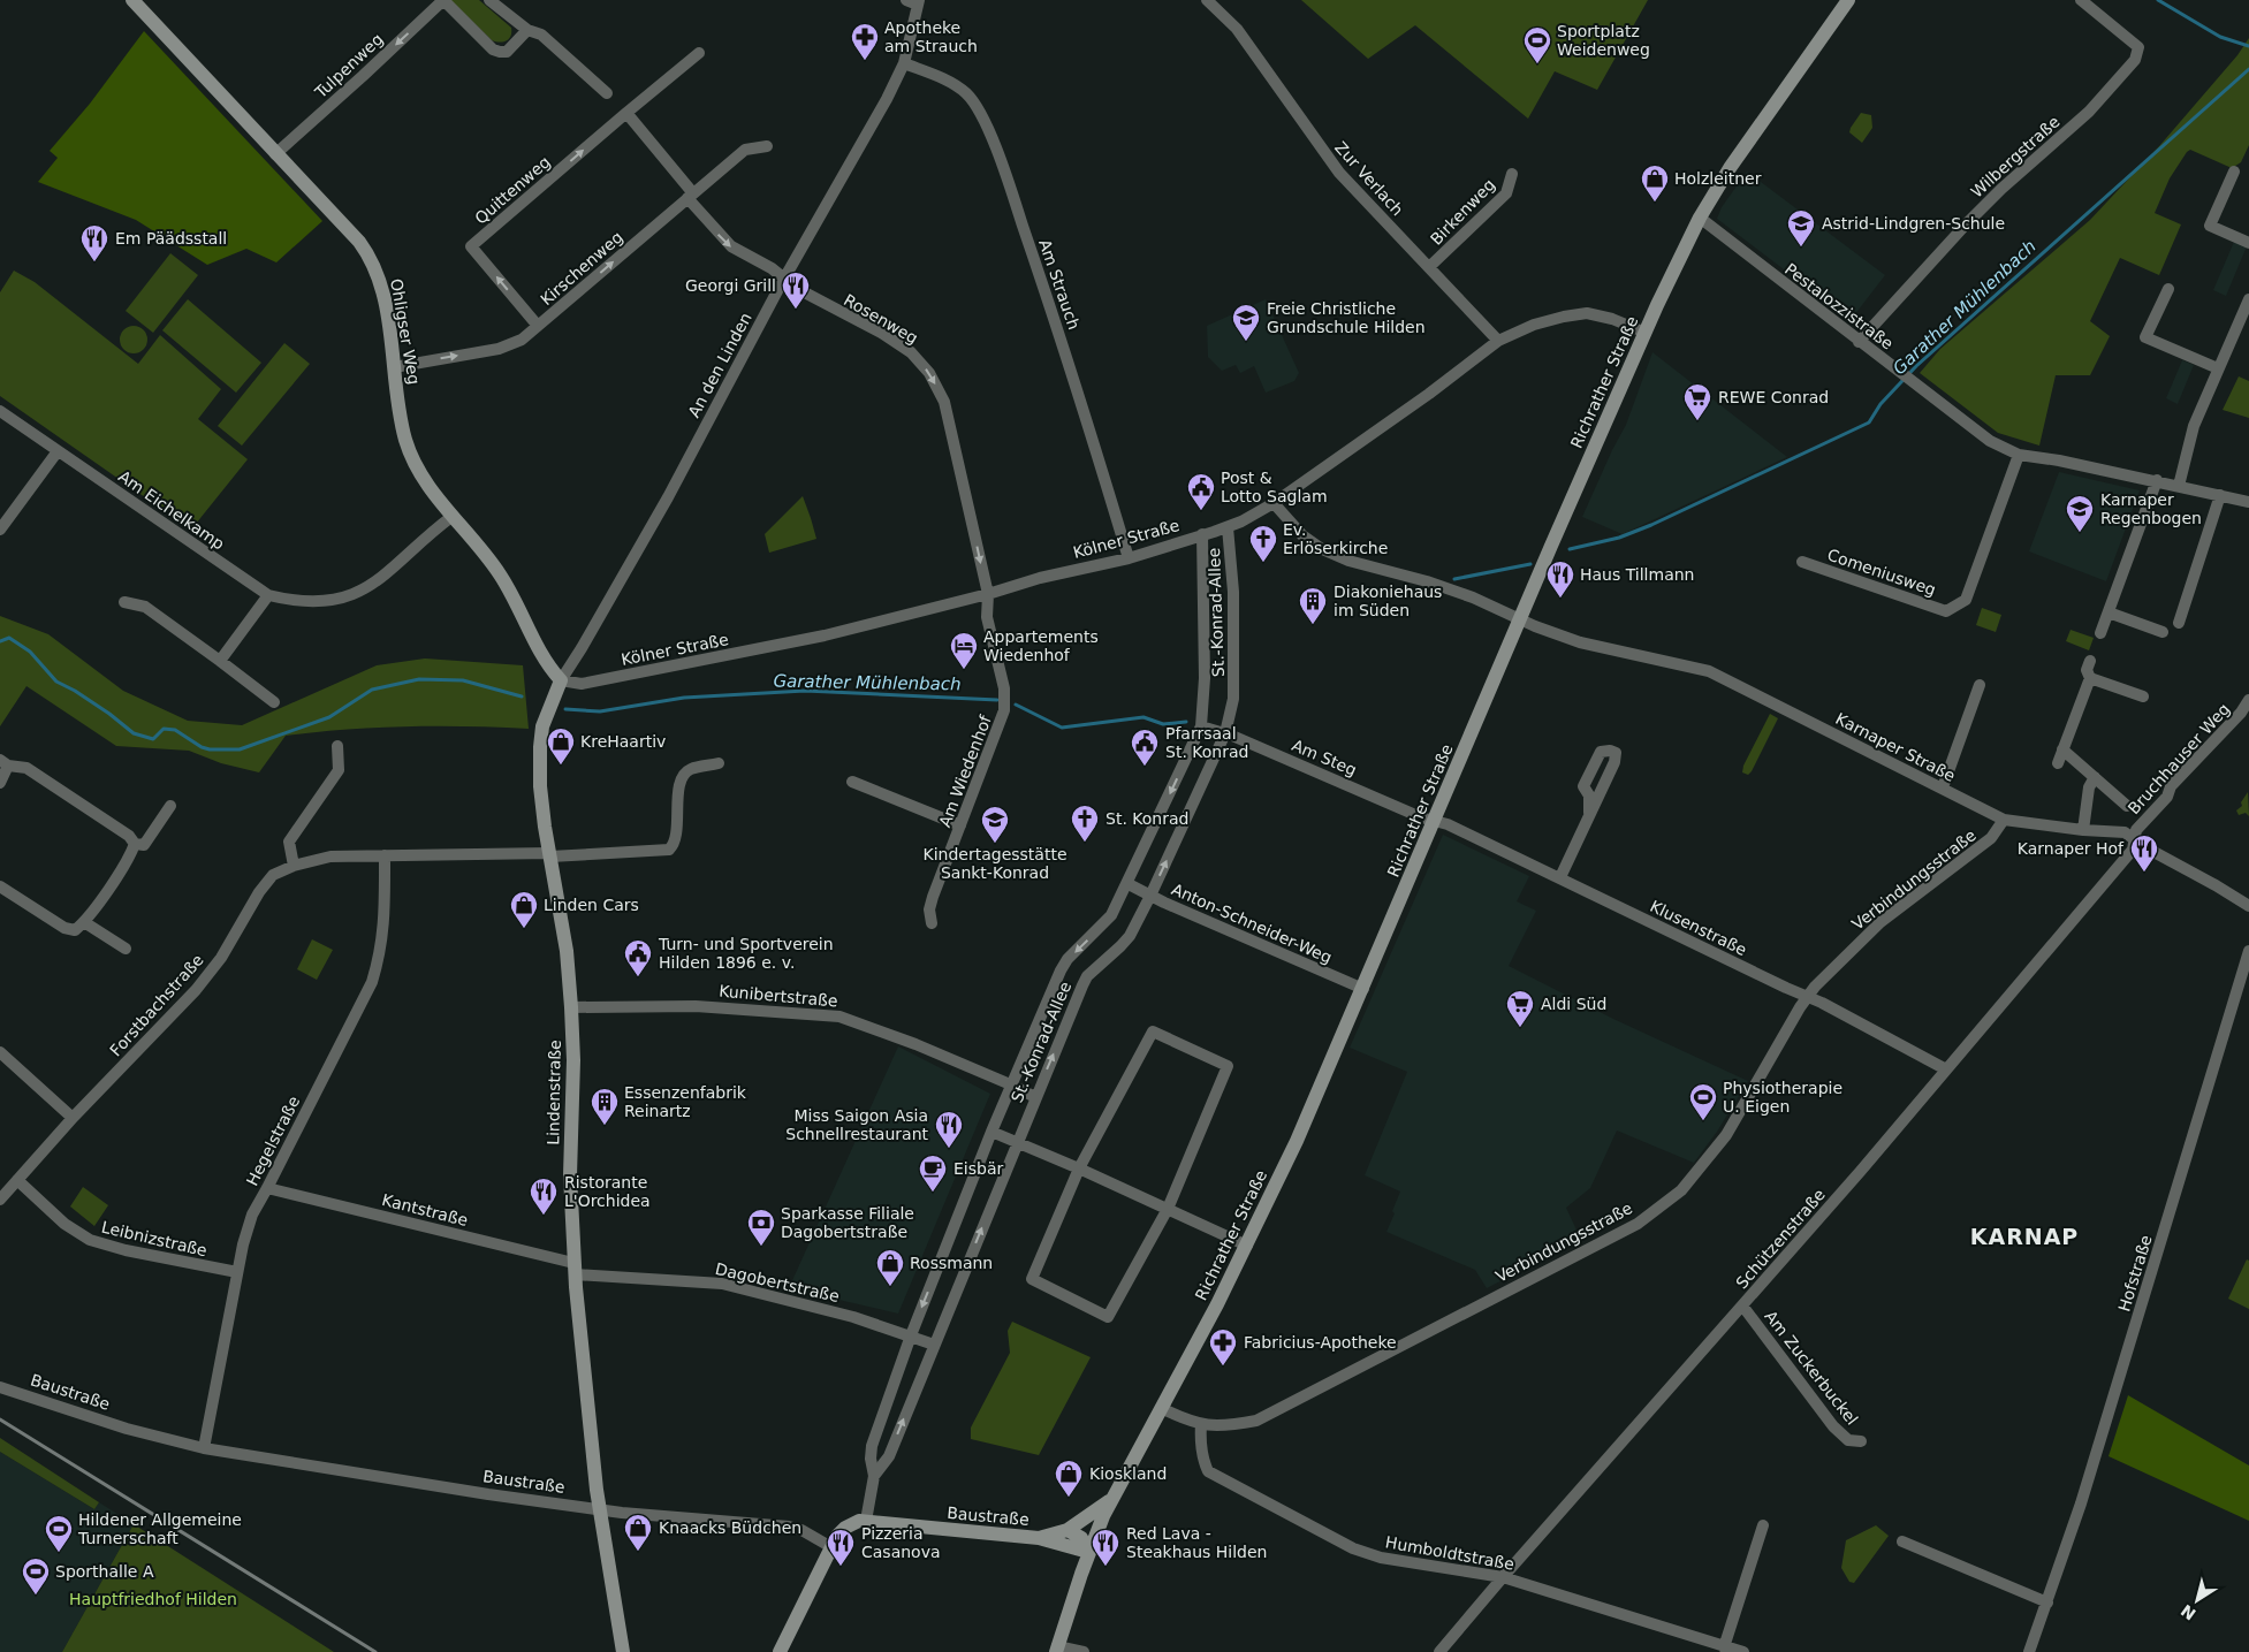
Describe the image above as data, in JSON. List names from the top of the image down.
{
  "streets": {
    "main road": [
      "Ohligser Weg",
      "Richrather Straße",
      "Lindenstraße",
      "Baustraße"
    ],
    "street": [
      "Tulpenweg",
      "Wilbergstraße",
      "Zur Verlach",
      "Quittenweg",
      "Birkenweg",
      "Kirschenweg",
      "Am Strauch",
      "Pestalozzistraße",
      "Rosenweg",
      "An den Linden",
      "Am Eichelkamp",
      "Kölner Straße",
      "Comeniusweg",
      "St.-Konrad-Allee",
      "Karnaper Straße",
      "Am Steg",
      "Bruchhauser Weg",
      "Am Wiedenhof",
      "Verbindungsstraße",
      "Anton-Schneider-Weg",
      "Klusenstraße",
      "Kunibertstraße",
      "Forstbachstraße",
      "Hegelstraße",
      "Kantstraße",
      "Leibnizstraße",
      "Schützenstraße",
      "Hofstraße",
      "Dagobertstraße",
      "Am Zuckerbuckel",
      "Humboldtstraße"
    ]
  },
  "crossings": [
    ["Tulpenweg", "Ohligser Weg"],
    ["Wilbergstraße", "Pestalozzistraße"],
    ["Zur Verlach", "Birkenweg"],
    ["Zur Verlach", "Kölner Straße"],
    ["Quittenweg", "Kirschenweg"],
    ["Kirschenweg", "Rosenweg"],
    ["Kirschenweg", "Ohligser Weg"],
    ["Am Strauch", "An den Linden"],
    ["Am Strauch", "Kölner Straße"],
    ["Pestalozzistraße", "Richrather Straße"],
    ["Pestalozzistraße", "Comeniusweg"],
    ["Rosenweg", "An den Linden"],
    ["Rosenweg", "Kölner Straße"],
    ["Rosenweg", "Am Wiedenhof"],
    ["Ohligser Weg", "An den Linden"],
    ["Ohligser Weg", "Am Eichelkamp"],
    ["Ohligser Weg", "Kölner Straße"],
    ["Ohligser Weg", "Lindenstraße"],
    ["An den Linden", "Kölner Straße"],
    ["An den Linden", "Lindenstraße"],
    ["Richrather Straße", "Kölner Straße"],
    ["Richrather Straße", "Karnaper Straße"],
    ["Richrather Straße", "Am Steg"],
    ["Richrather Straße", "Verbindungsstraße"],
    ["Richrather Straße", "Anton-Schneider-Weg"],
    ["Richrather Straße", "Klusenstraße"],
    ["Richrather Straße", "Baustraße"],
    ["Kölner Straße", "St.-Konrad-Allee"],
    ["Kölner Straße", "Karnaper Straße"],
    ["Kölner Straße", "Am Wiedenhof"],
    ["Kölner Straße", "Lindenstraße"],
    ["St.-Konrad-Allee", "Am Steg"],
    ["St.-Konrad-Allee", "Anton-Schneider-Weg"],
    ["St.-Konrad-Allee", "Kunibertstraße"],
    ["St.-Konrad-Allee", "Dagobertstraße"],
    ["St.-Konrad-Allee", "Baustraße"],
    ["Karnaper Straße", "Bruchhauser Weg"],
    ["Karnaper Straße", "Verbindungsstraße"],
    ["Karnaper Straße", "Schützenstraße"],
    ["Am Steg", "Klusenstraße"],
    ["Bruchhauser Weg", "Schützenstraße"],
    ["Verbindungsstraße", "Klusenstraße"],
    ["Verbindungsstraße", "Humboldtstraße"],
    ["Klusenstraße", "Schützenstraße"],
    ["Kunibertstraße", "Lindenstraße"],
    ["Forstbachstraße", "Lindenstraße"],
    ["Forstbachstraße", "Hegelstraße"],
    ["Forstbachstraße", "Leibnizstraße"],
    ["Lindenstraße", "Kantstraße"],
    ["Lindenstraße", "Dagobertstraße"],
    ["Lindenstraße", "Baustraße"],
    ["Hegelstraße", "Kantstraße"],
    ["Hegelstraße", "Leibnizstraße"],
    ["Hegelstraße", "Baustraße"],
    ["Kantstraße", "Dagobertstraße"],
    ["Schützenstraße", "Am Zuckerbuckel"],
    ["Schützenstraße", "Humboldtstraße"]
  ],
  "one_way": ["Tulpenweg", "Kirschenweg", "Rosenweg"],
  "districts": ["KARNAP"],
  "water": ["Garather Mühlenbach"],
  "parks": ["Hauptfriedhof Hilden"],
  "places": {
    "pharmacy": ["Apotheke am Strauch", "Fabricius-Apotheke"],
    "sports": [
      "Sportplatz Weidenweg",
      "Physiotherapie U. Eigen",
      "Hildener Allgemeine Turnerschaft",
      "Sporthalle A"
    ],
    "shop": [
      "Holzleitner",
      "KreHaartiv",
      "Linden Cars",
      "Rossmann",
      "Kioskland",
      "Knaacks Büdchen"
    ],
    "school or university": [
      "Astrid-Lindgren-Schule",
      "Freie Christliche Grundschule Hilden",
      "Karnaper Regenbogen",
      "Kindertagesstätte Sankt-Konrad"
    ],
    "restaurant": [
      "Em Päädsstall",
      "Georgi Grill",
      "Haus Tillmann",
      "Karnaper Hof",
      "Miss Saigon Asia Schnellrestaurant",
      "Ristorante L'Orchidea",
      "Pizzeria Casanova",
      "Red Lava - Steakhaus Hilden"
    ],
    "supermarket": ["REWE Conrad", "Aldi Süd"],
    "public building": ["Post & Lotto Saglam", "Pfarrsaal St. Konrad", "Turn- und Sportverein Hilden 1896 e. v."],
    "church": ["Ev. Erlöserkirche", "St. Konrad"],
    "building": ["Diakoniehaus im Süden", "Essenzenfabrik Reinartz"],
    "hotel": ["Appartements Wiedenhof"],
    "cafe": ["Eisbär"],
    "bank": ["Sparkasse Filiale Dagobertstraße"]
  },
  "north": "bottom left"
}
